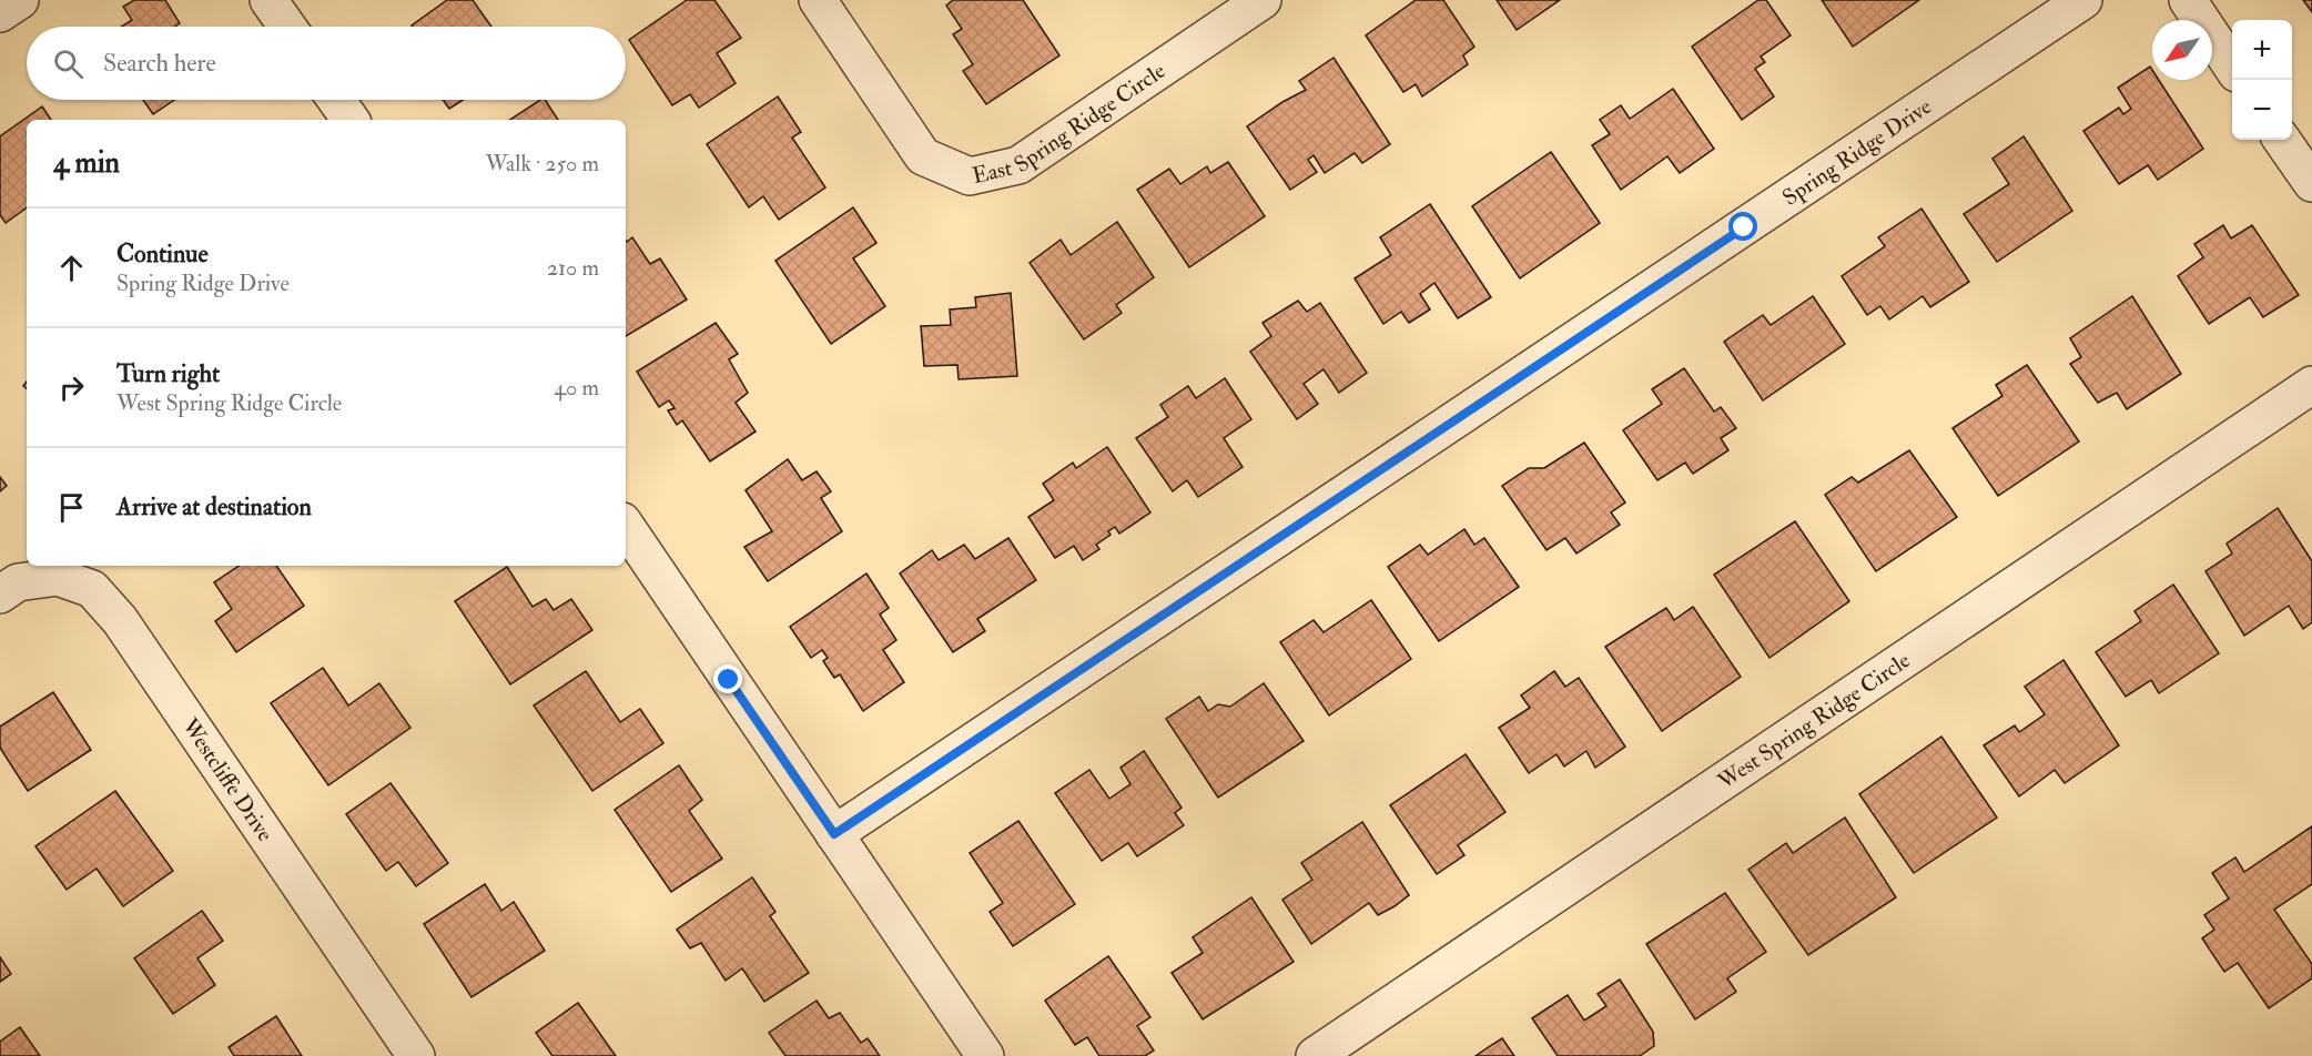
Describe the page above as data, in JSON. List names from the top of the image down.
{
  "streets": {
    "street": [
      "East Spring Ridge Circle",
      "Spring Ridge Drive",
      "West Spring Ridge Circle",
      "Westcliffe Drive"
    ]
  },
  "north": "bottom left",
  "page": {
    "map_buttons": ["+", "−"],
    "search": "Search here",
    "heading": ["4 min", "Walk · 250 m"],
    "list": [
      ["Continue", "Spring Ridge Drive", "210 m"],
      ["Turn right", "West Spring Ridge Circle", "40 m"],
      "Arrive at destination"
    ]
  }
}
